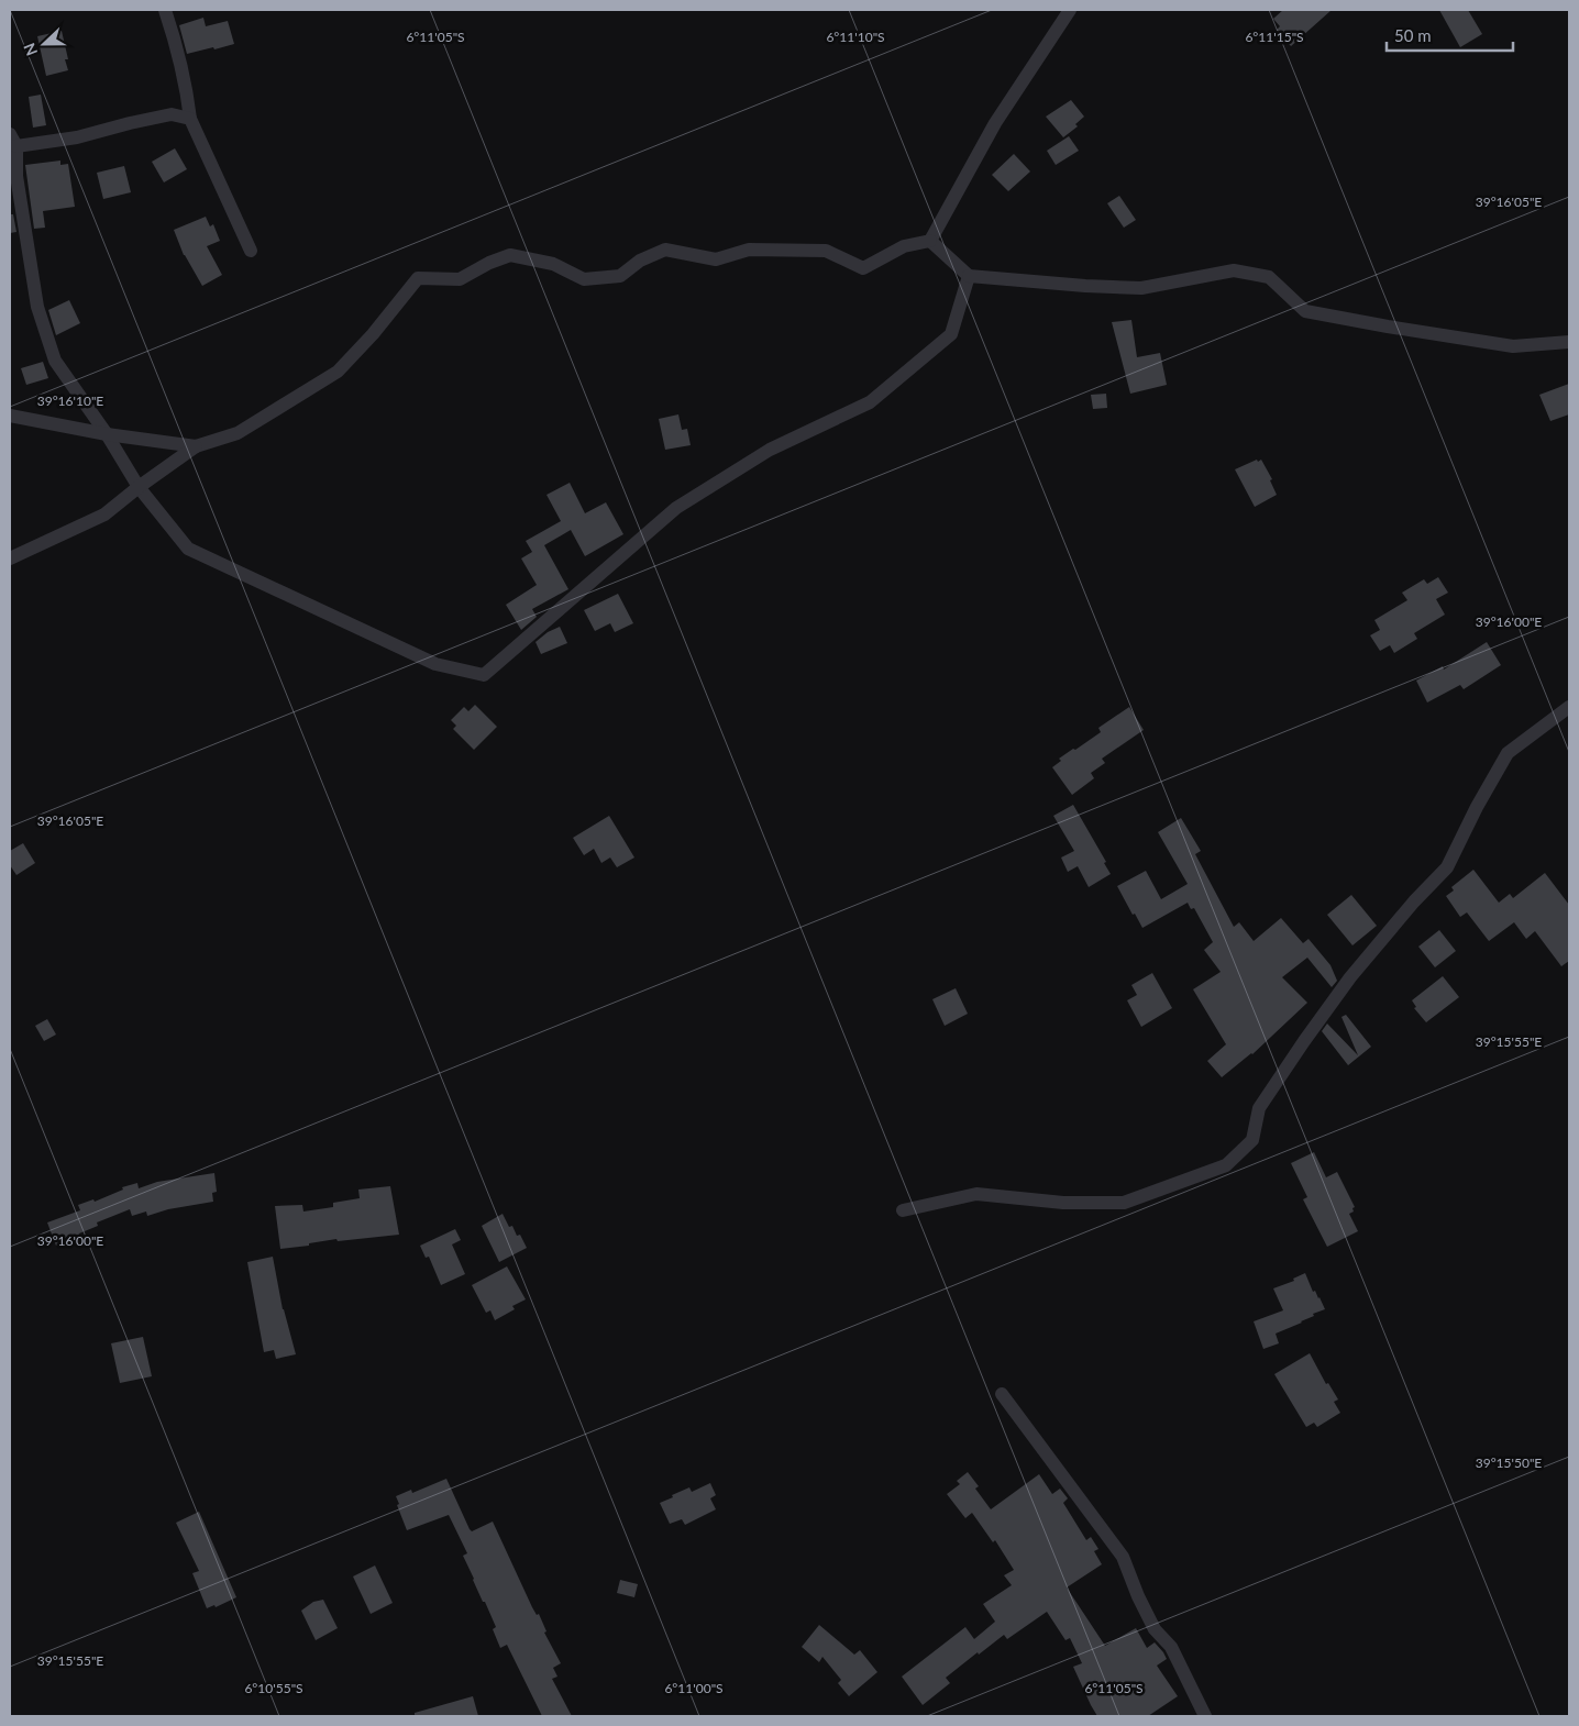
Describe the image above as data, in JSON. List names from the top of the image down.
{
  "scale_bar": "50 m",
  "north": "left",
  "coordinates": [
    "6°11'05\"S",
    "6°11'10\"S",
    "6°11'15\"S",
    "39°16'05\"E",
    "39°16'10\"E",
    "39°16'00\"E",
    "39°15'55\"E",
    "39°15'50\"E",
    "6°10'55\"S",
    "6°11'00\"S"
  ]
}
